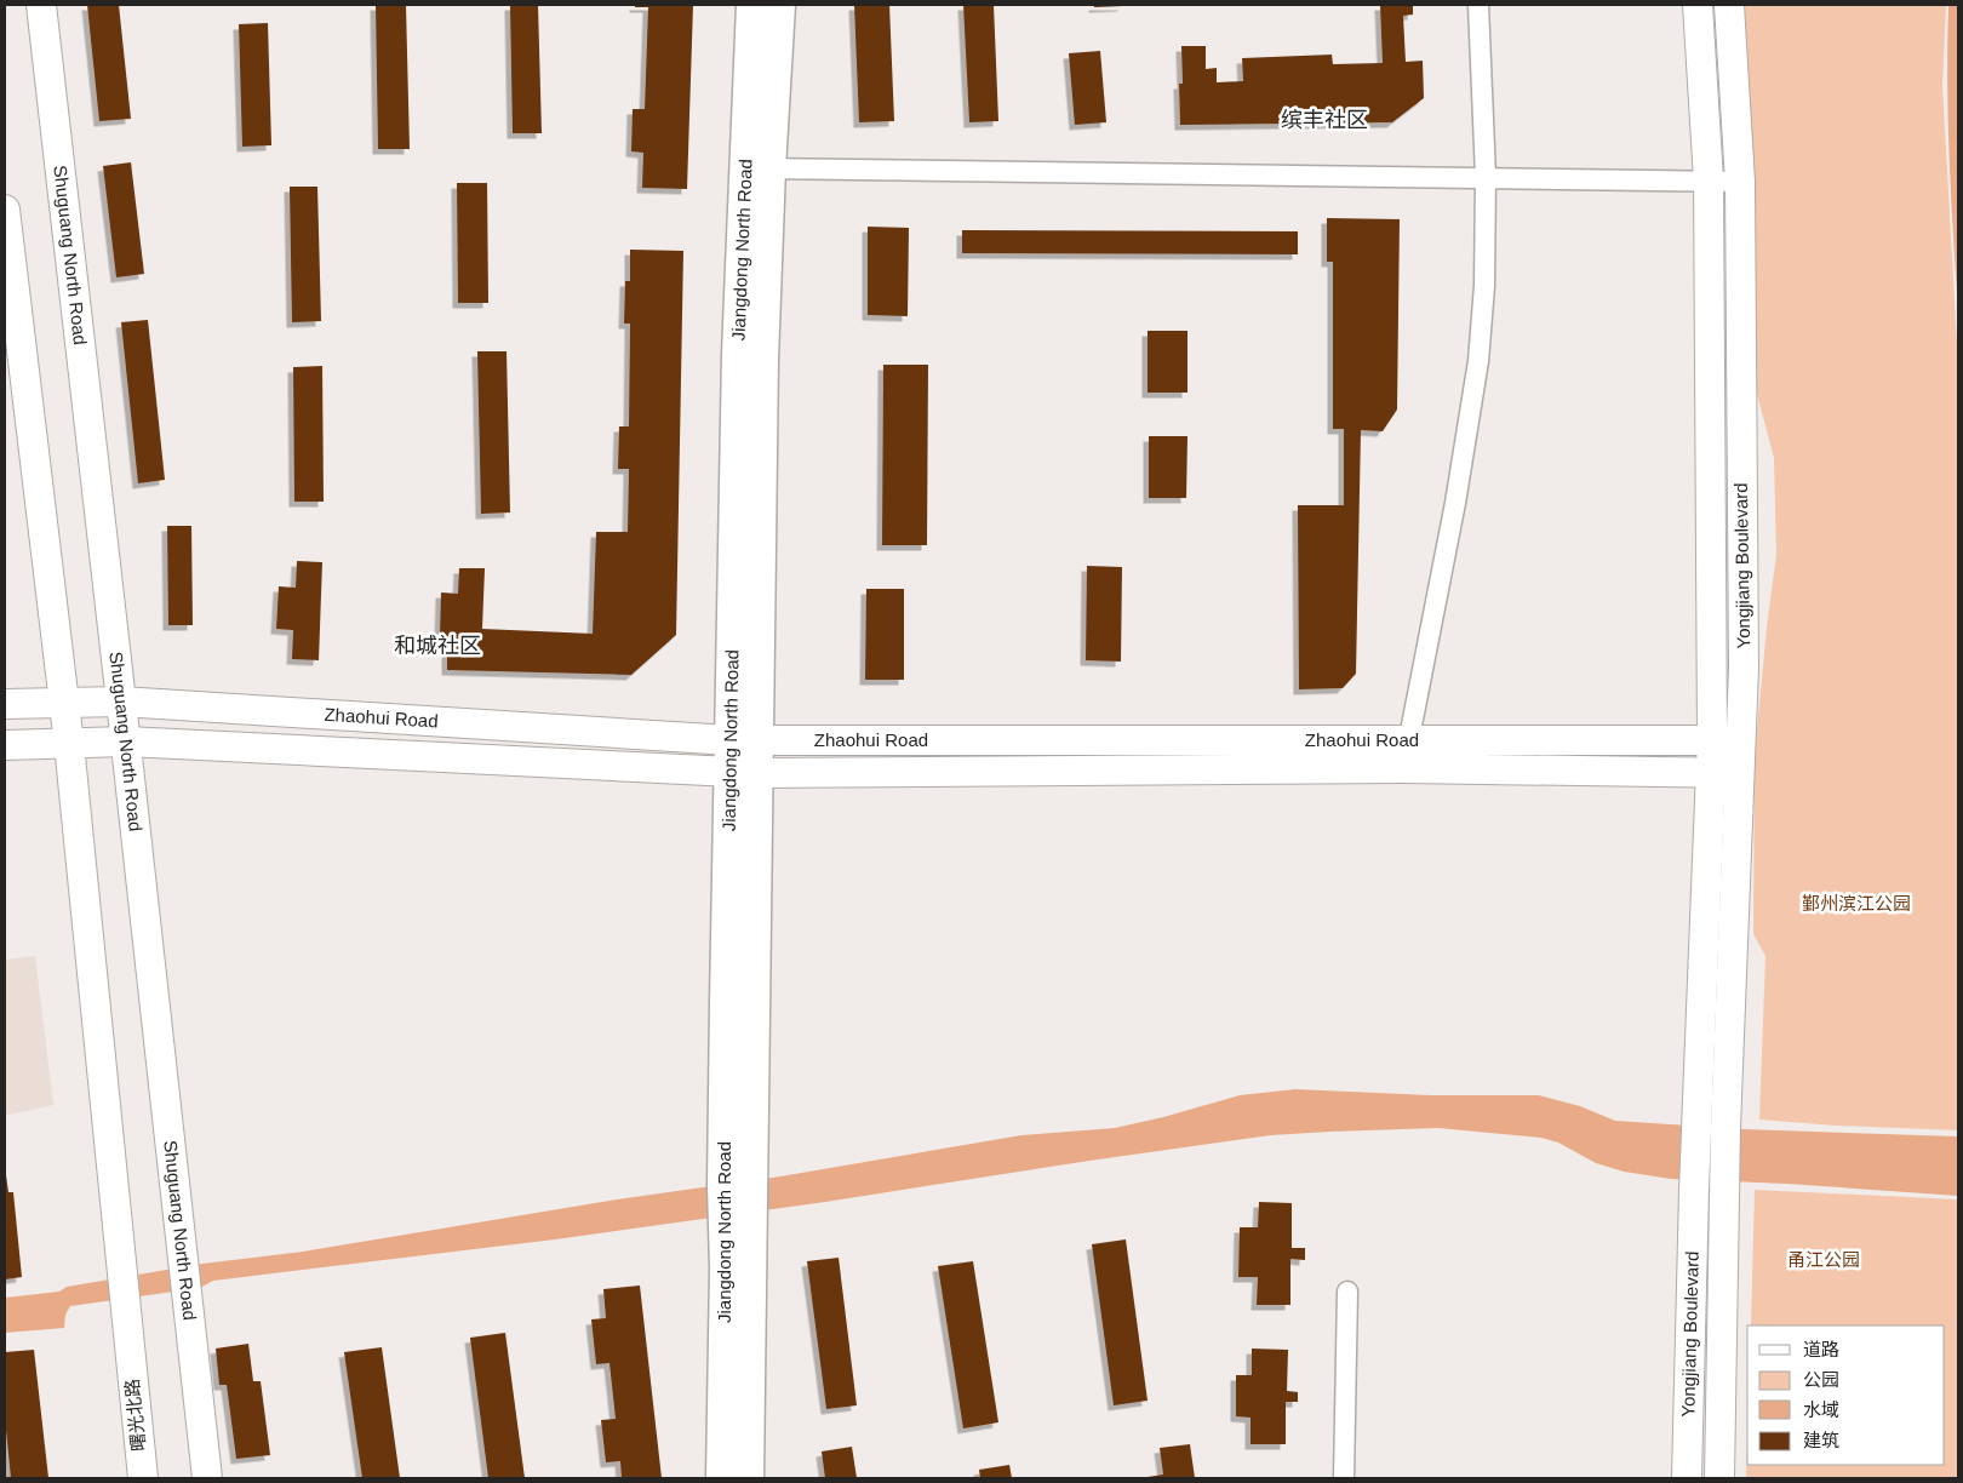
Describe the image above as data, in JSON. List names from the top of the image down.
{
  "streets": {
    "main road": [
      "Jiangdong North Road",
      "Shuguang North Road",
      "Yongjiang Boulevard",
      "Zhaohui Road",
      "曙光北路"
    ]
  },
  "crossings": [
    ["Jiangdong North Road", "Zhaohui Road"],
    ["Shuguang North Road", "Zhaohui Road"],
    ["Yongjiang Boulevard", "Zhaohui Road"],
    ["Zhaohui Road", "曙光北路"]
  ],
  "districts": ["缤丰社区", "和城社区"],
  "parks": ["鄞州滨江公园", "甬江公园"],
  "legend": [
    "道路",
    "公园",
    "水域",
    "建筑"
  ]
}
